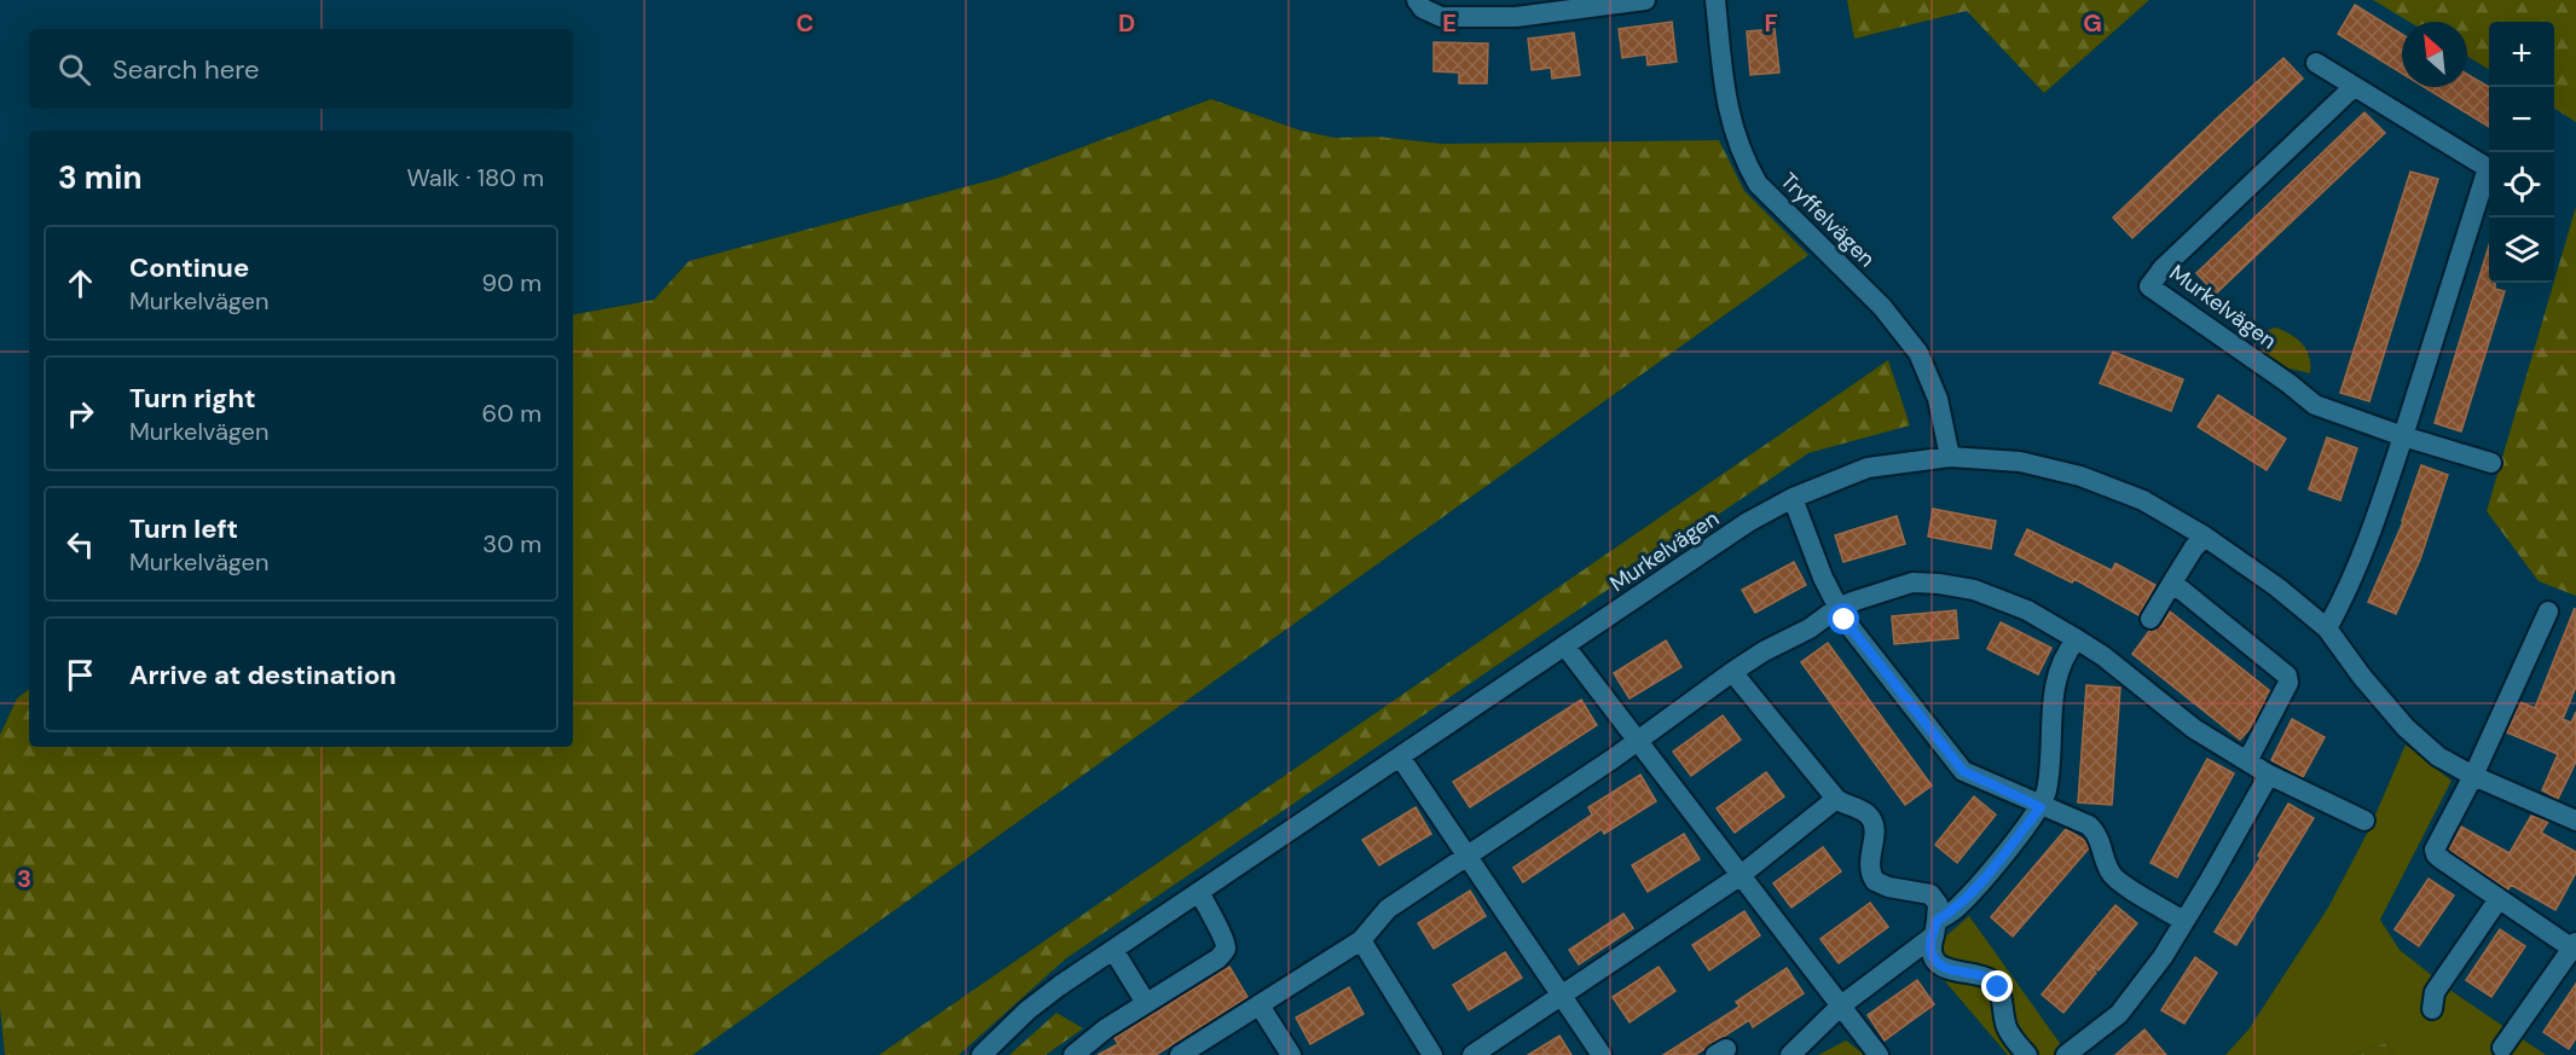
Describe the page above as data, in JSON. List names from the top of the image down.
{
  "streets": {
    "street": ["Tryffelvägen", "Murkelvägen"]
  },
  "crossings": [
    ["Tryffelvägen", "Murkelvägen"]
  ],
  "north": "top left",
  "page": {
    "map_buttons": ["+", "−"],
    "search": "Search here",
    "heading": ["3 min", "Walk · 180 m"],
    "list": [
      ["Continue", "Murkelvägen", "90 m"],
      ["Turn right", "Murkelvägen", "60 m"],
      ["Turn left", "Murkelvägen", "30 m"],
      "Arrive at destination"
    ]
  },
  "grid": {
    "columns": [
      "C",
      "D",
      "E",
      "F",
      "G"
    ],
    "rows": ["3"]
  }
}
